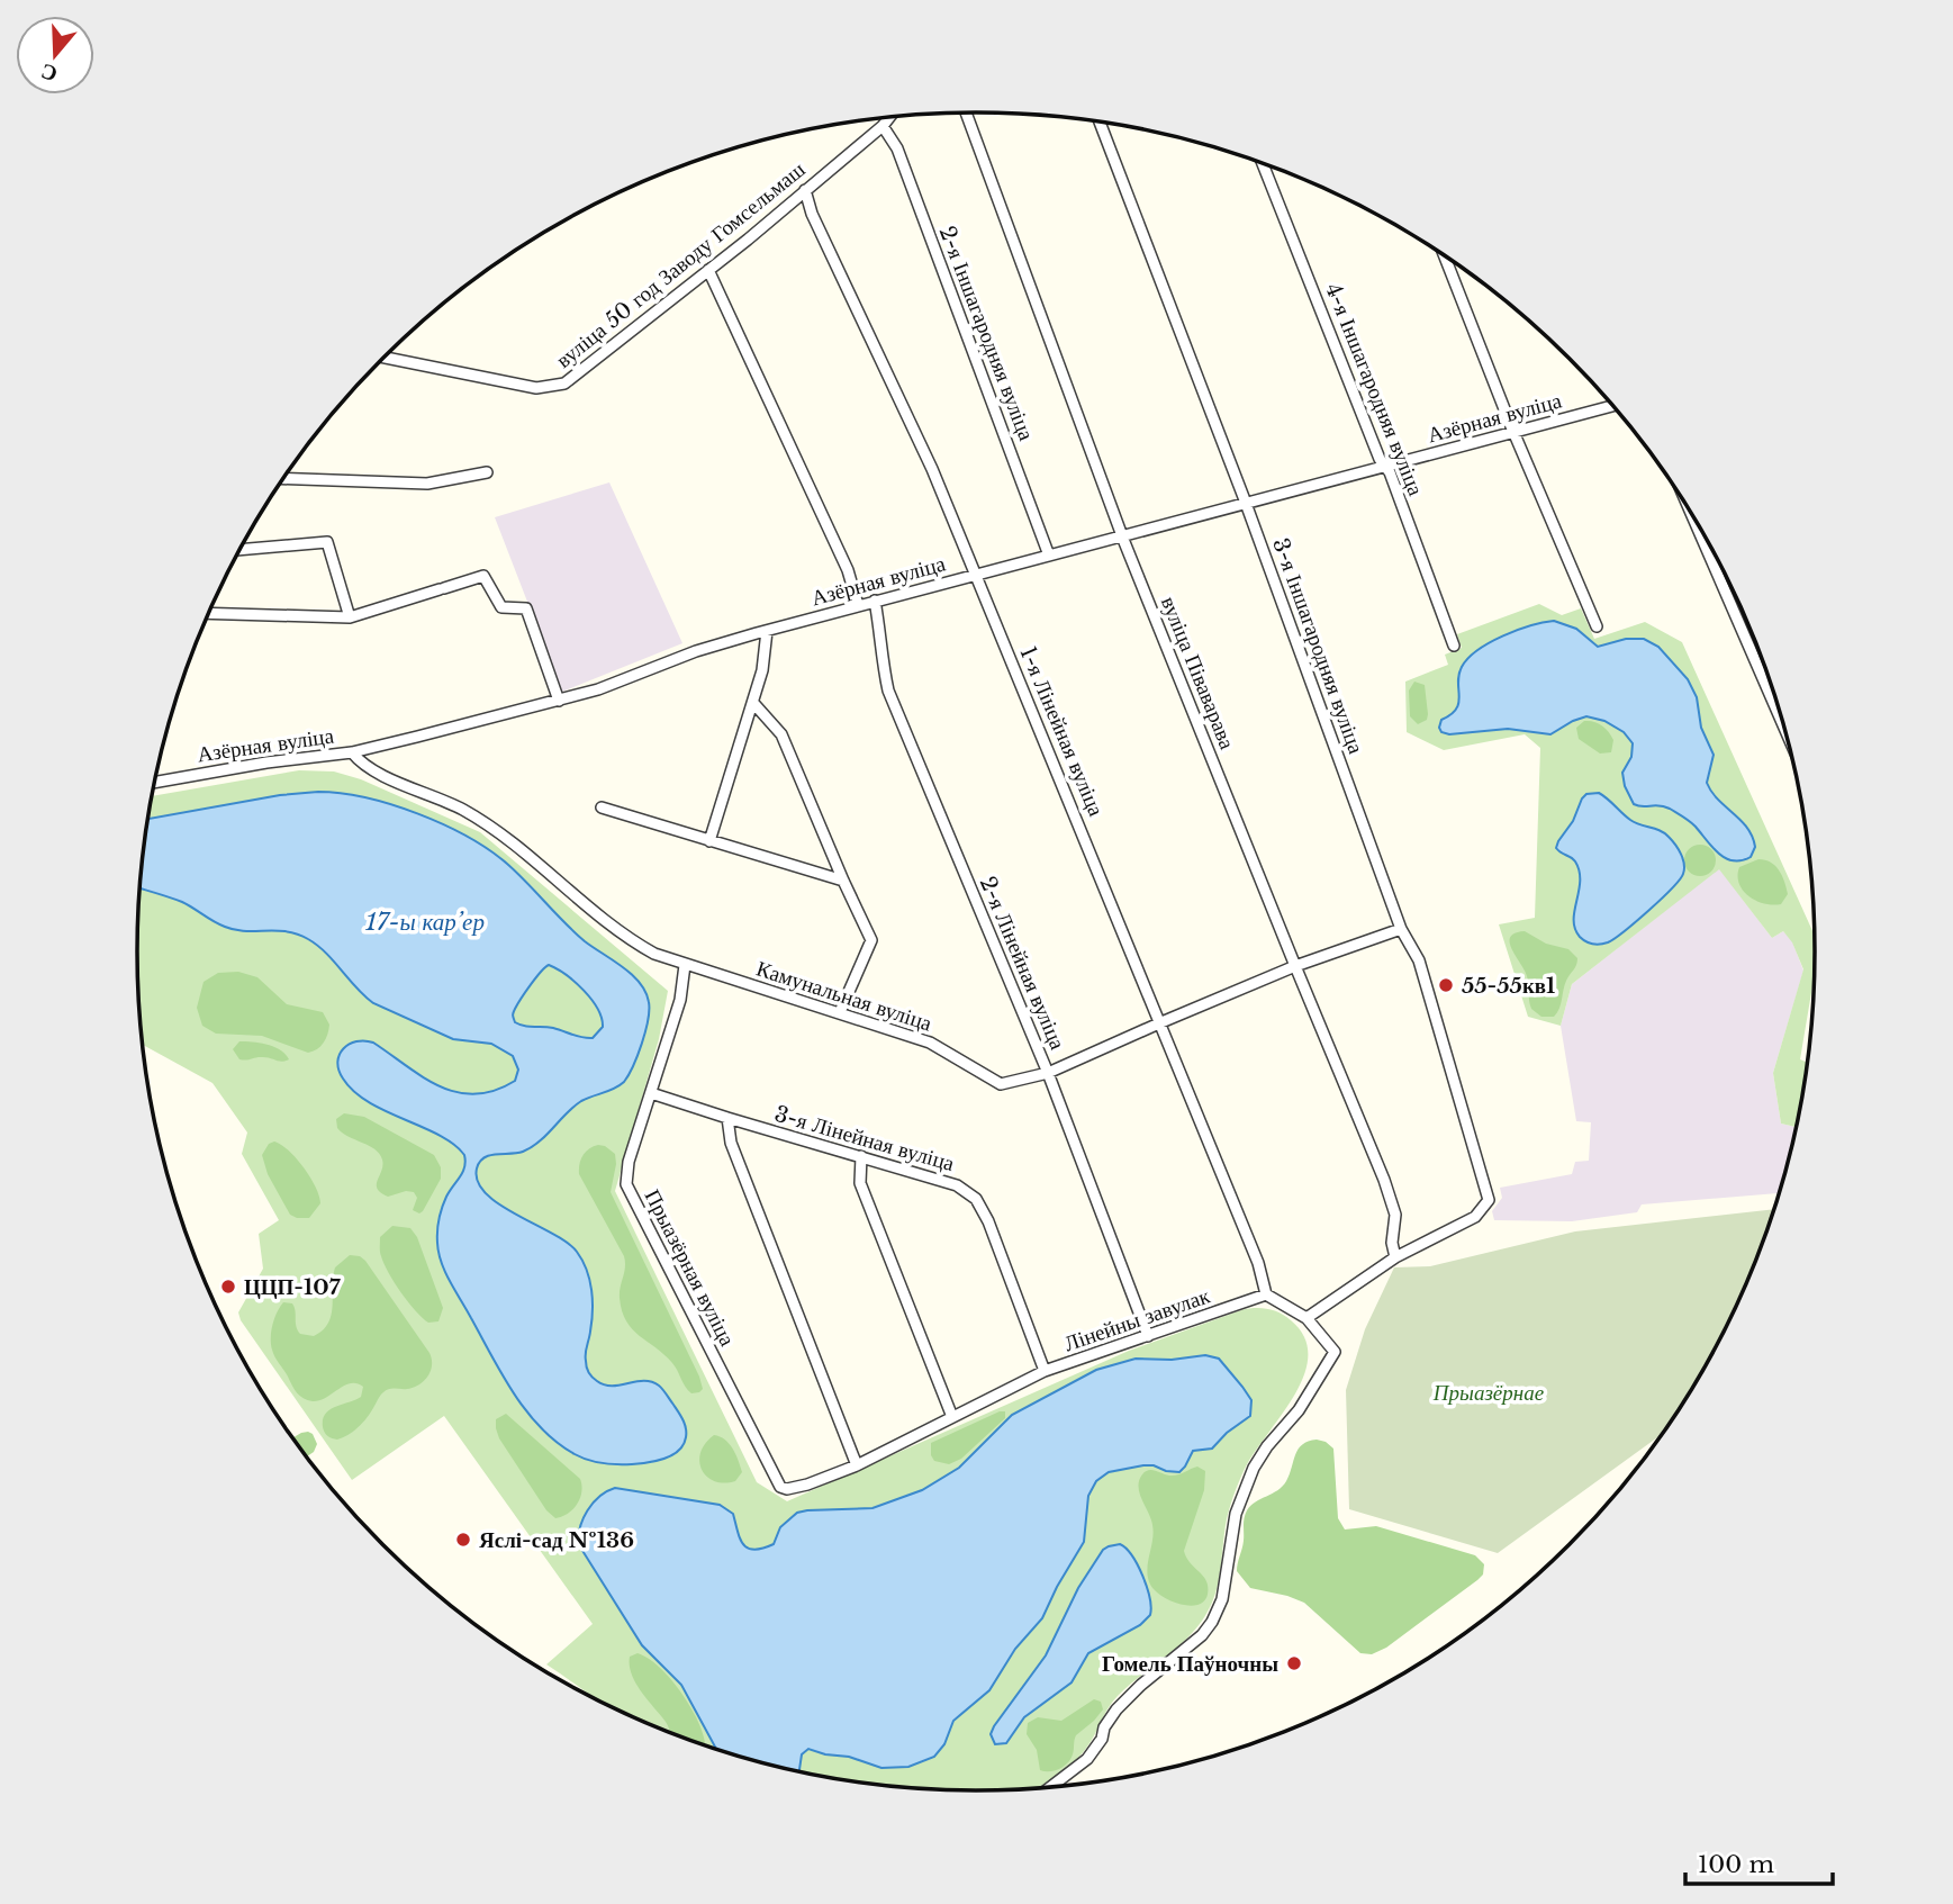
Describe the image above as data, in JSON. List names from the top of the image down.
{
  "streets": {
    "street": [
      "вуліца 50 год Заводу Гомсельмаш",
      "2-я Іншагародняя вуліца",
      "4-я Іншагародняя вуліца",
      "Азёрная вуліца",
      "3-я Іншагародняя вуліца",
      "вуліца Піваварава",
      "1-я Лінейная вуліца",
      "2-я Лінейная вуліца",
      "Камунальная вуліца",
      "3-я Лінейная вуліца",
      "Прыазёрная вуліца",
      "Лінейны завулак"
    ]
  },
  "crossings": [
    ["вуліца 50 год Заводу Гомсельмаш", "2-я Іншагародняя вуліца"],
    ["вуліца 50 год Заводу Гомсельмаш", "1-я Лінейная вуліца"],
    ["2-я Іншагародняя вуліца", "Азёрная вуліца"],
    ["4-я Іншагародняя вуліца", "Азёрная вуліца"],
    ["Азёрная вуліца", "3-я Іншагародняя вуліца"],
    ["Азёрная вуліца", "вуліца Піваварава"],
    ["Азёрная вуліца", "1-я Лінейная вуліца"],
    ["Азёрная вуліца", "2-я Лінейная вуліца"],
    ["Азёрная вуліца", "Камунальная вуліца"],
    ["3-я Іншагародняя вуліца", "вуліца Піваварава"],
    ["3-я Іншагародняя вуліца", "Камунальная вуліца"],
    ["вуліца Піваварава", "Камунальная вуліца"],
    ["1-я Лінейная вуліца", "Камунальная вуліца"],
    ["1-я Лінейная вуліца", "Лінейны завулак"],
    ["2-я Лінейная вуліца", "Камунальная вуліца"],
    ["2-я Лінейная вуліца", "Лінейны завулак"],
    ["Камунальная вуліца", "Прыазёрная вуліца"],
    ["3-я Лінейная вуліца", "Прыазёрная вуліца"],
    ["3-я Лінейная вуліца", "Лінейны завулак"],
    ["Прыазёрная вуліца", "Лінейны завулак"]
  ],
  "water": ["17-ы кар’ер"],
  "parks": ["Прыазёрнае"],
  "places": [
    "55-55кв1",
    "ЦЦП-107",
    "Яслі-сад №136",
    "Гомель Паўночны"
  ],
  "scale_bar": "100 m",
  "north": "bottom"
}
